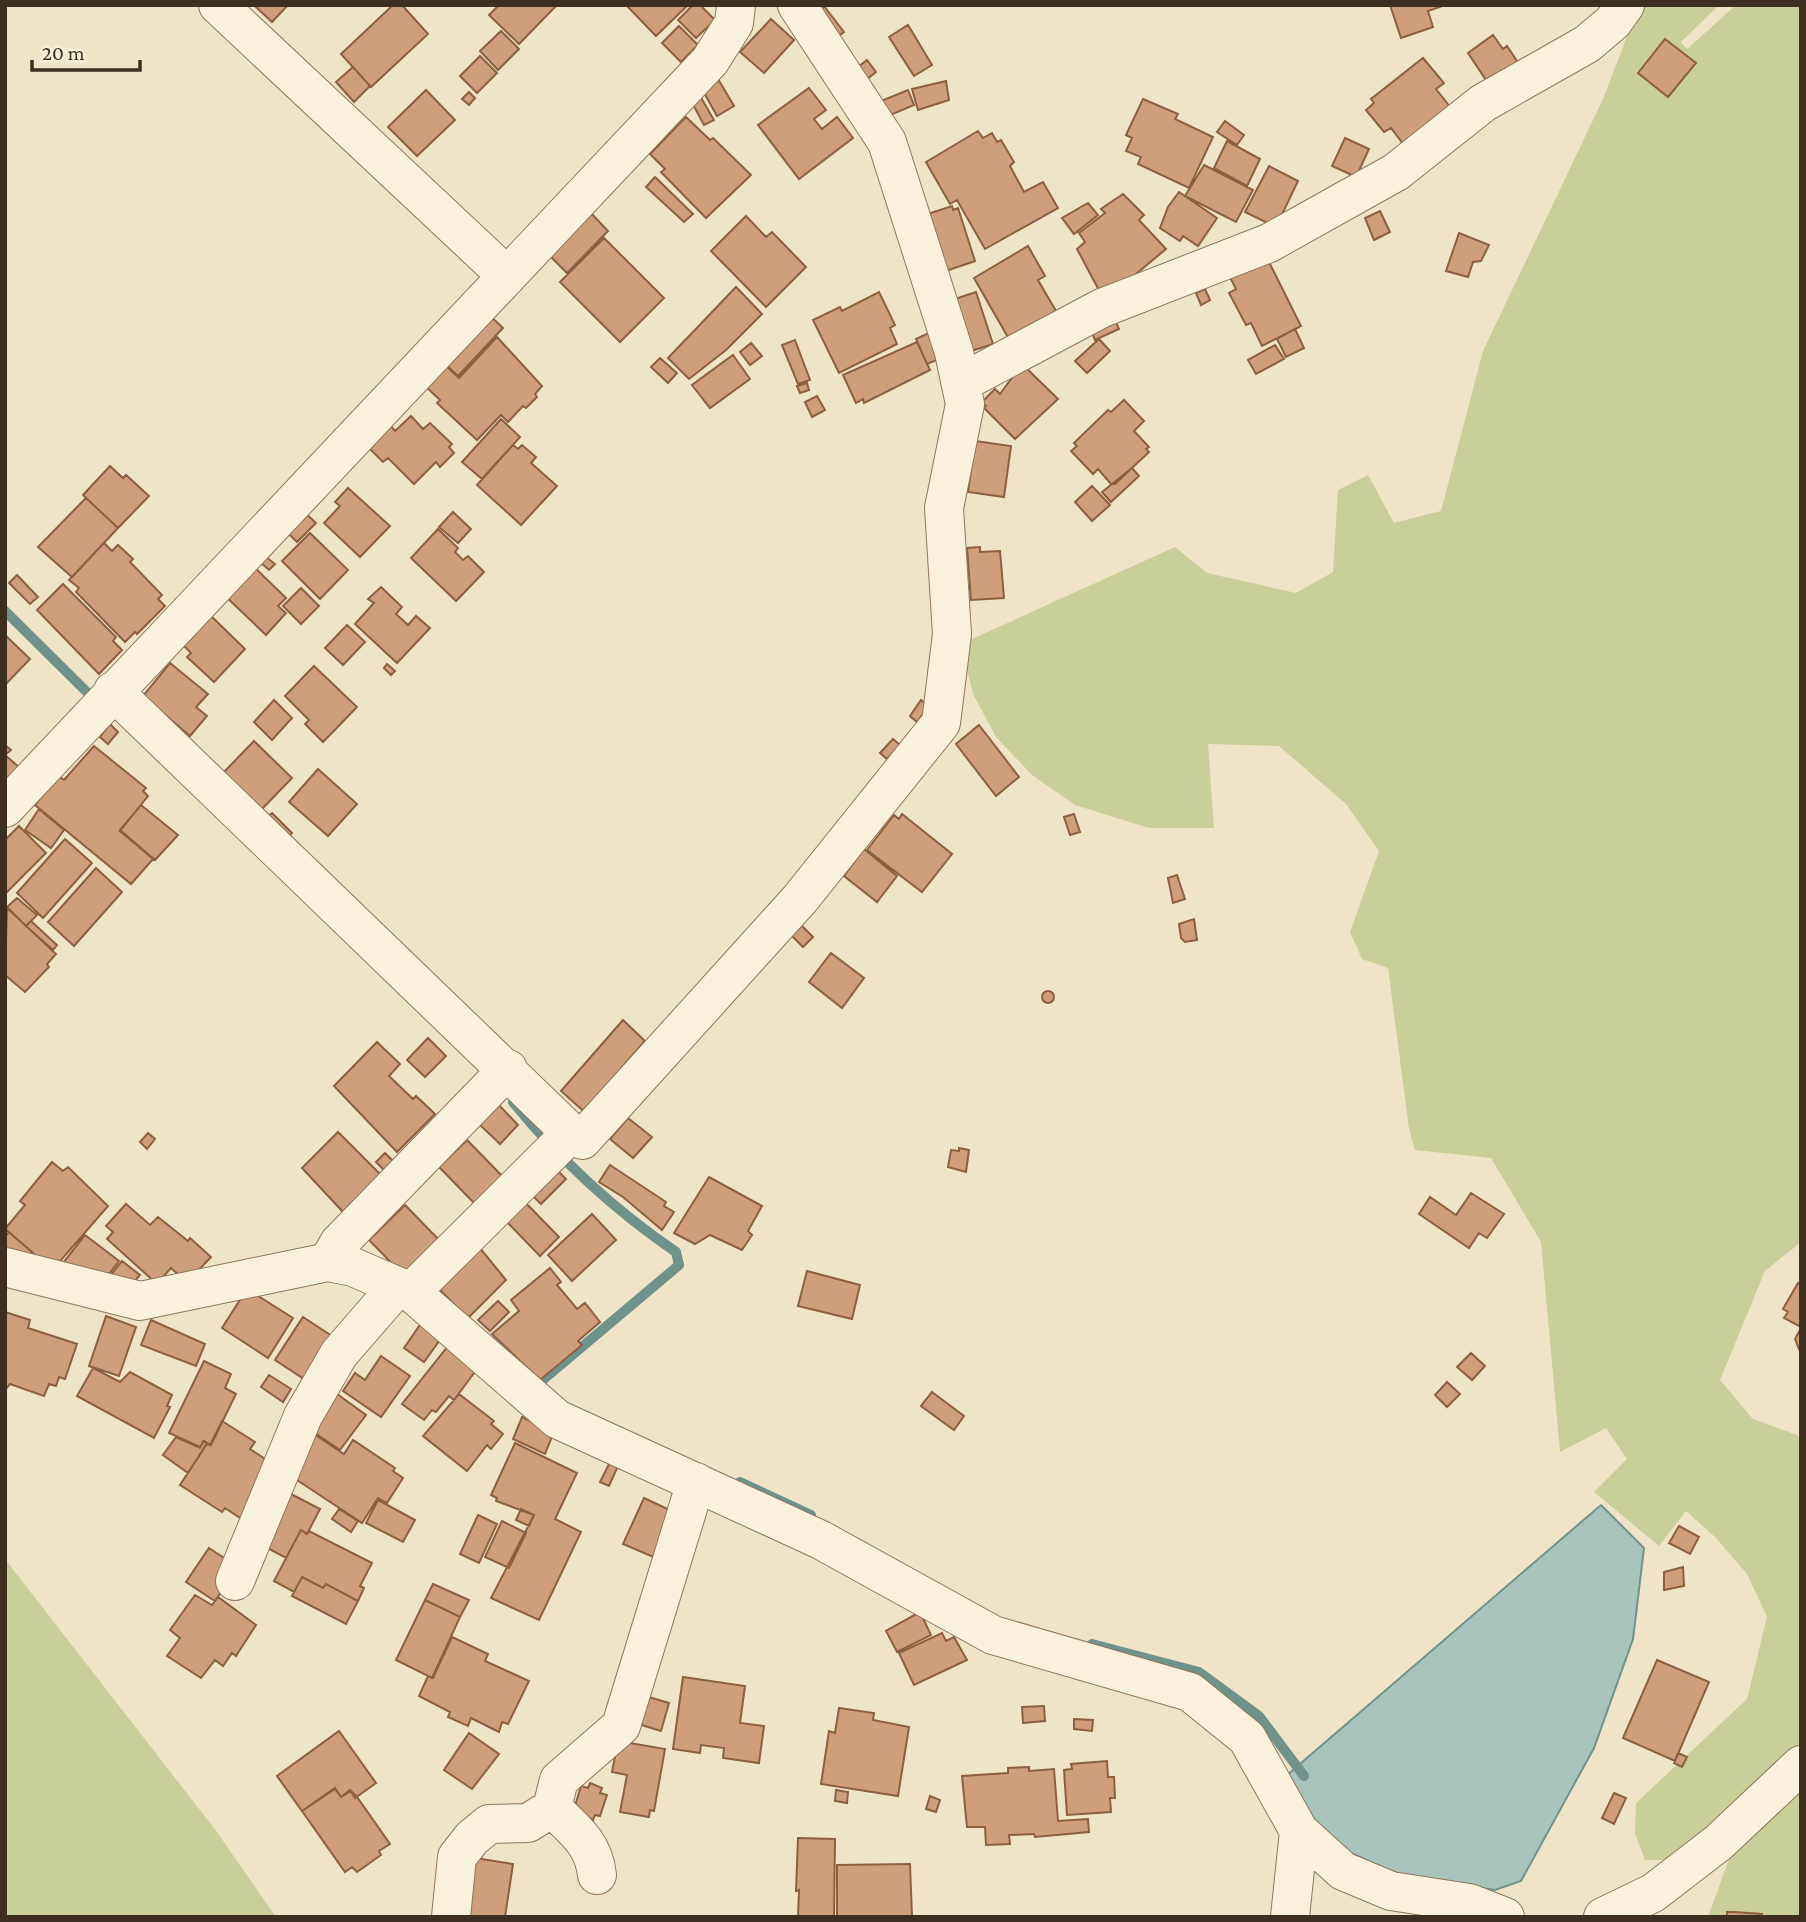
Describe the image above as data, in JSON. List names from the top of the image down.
{
  "scale_bar": "20 m"
}
